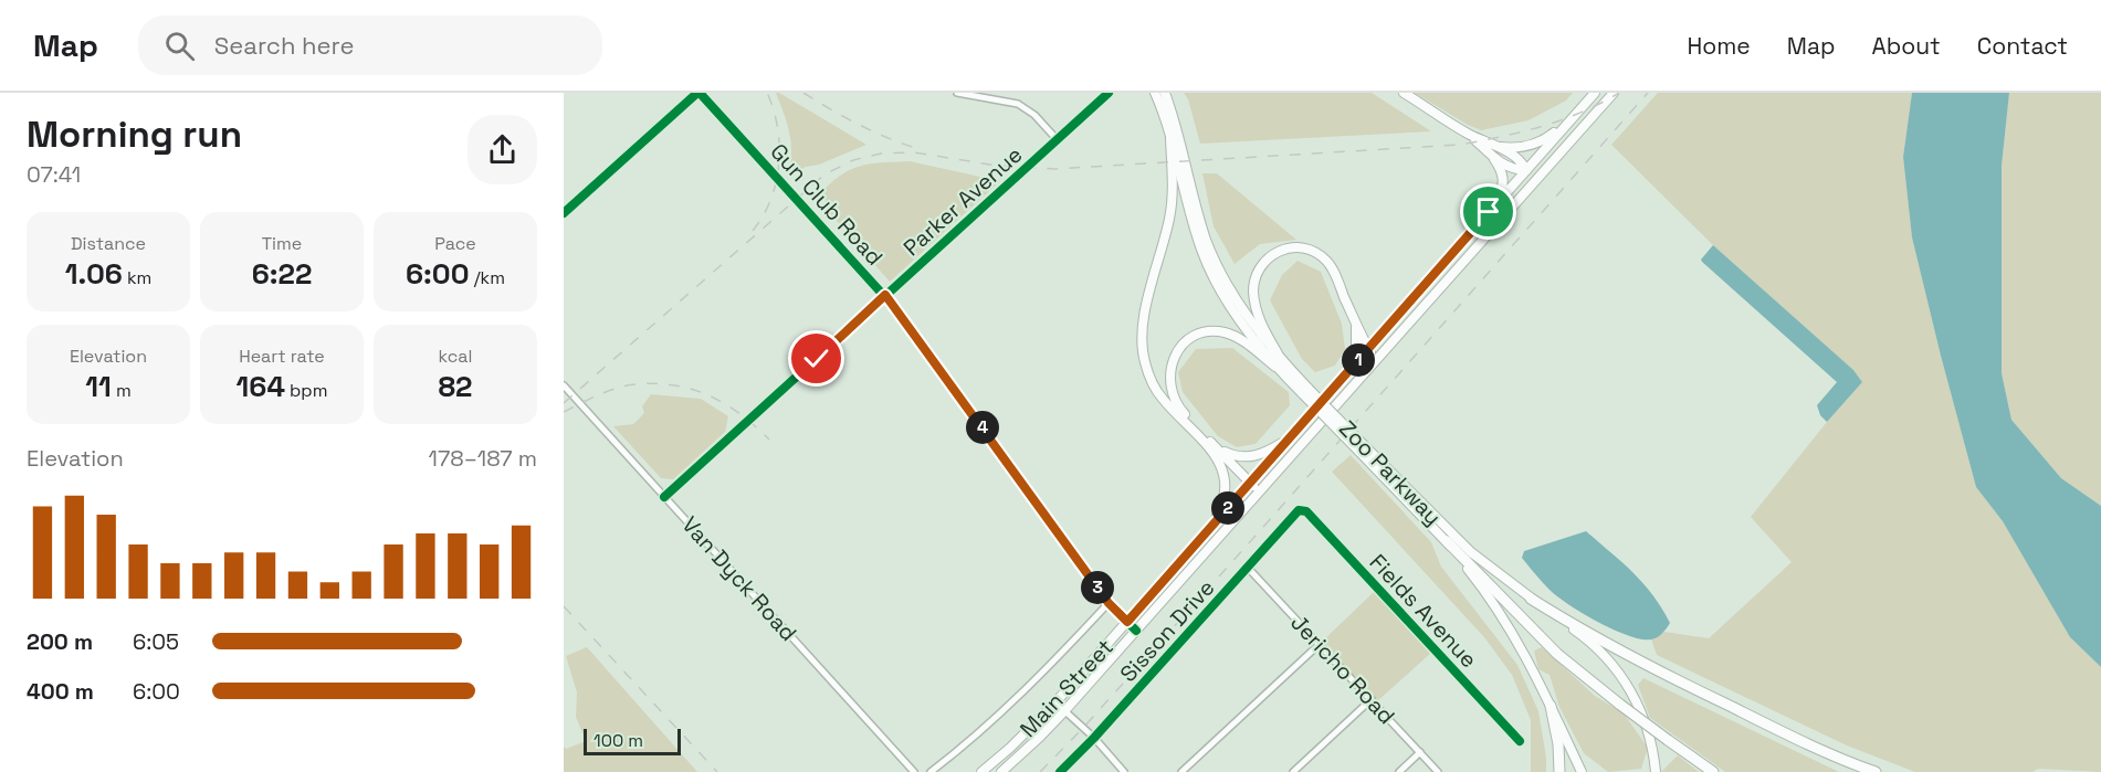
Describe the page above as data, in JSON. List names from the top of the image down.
{
  "streets": {
    "main road": ["Zoo Parkway", "Main Street"],
    "street": [
      "Parker Avenue",
      "Gun Club Road",
      "Van Dyck Road",
      "Fields Avenue",
      "Sisson Drive",
      "Jericho Road"
    ]
  },
  "crossings": [
    ["Parker Avenue", "Gun Club Road"],
    ["Parker Avenue", "Van Dyck Road"],
    ["Gun Club Road", "Main Street"],
    ["Fields Avenue", "Sisson Drive"],
    ["Sisson Drive", "Jericho Road"]
  ],
  "scale_bar": "100 m",
  "page": {
    "header": "Map",
    "search": "Search here",
    "nav": [
      "Home",
      "Map",
      "About",
      "Contact"
    ],
    "heading": ["Morning run", "07:41"],
    "stats": [
      ["Distance", "1.06 km"],
      ["Time", "6:22"],
      ["Pace", "6:00 /km"],
      ["Elevation", "11 m"],
      ["Heart rate", "164 bpm"],
      ["kcal", "82"]
    ],
    "pins": [
      "1",
      "4",
      "2",
      "3"
    ],
    "chart": ["Elevation", "178–187 m"],
    "list": [
      {
        "name": "200 m",
        "note": "6:05"
      },
      {
        "name": "400 m",
        "note": "6:00"
      }
    ],
    "scale": "100 m"
  }
}
